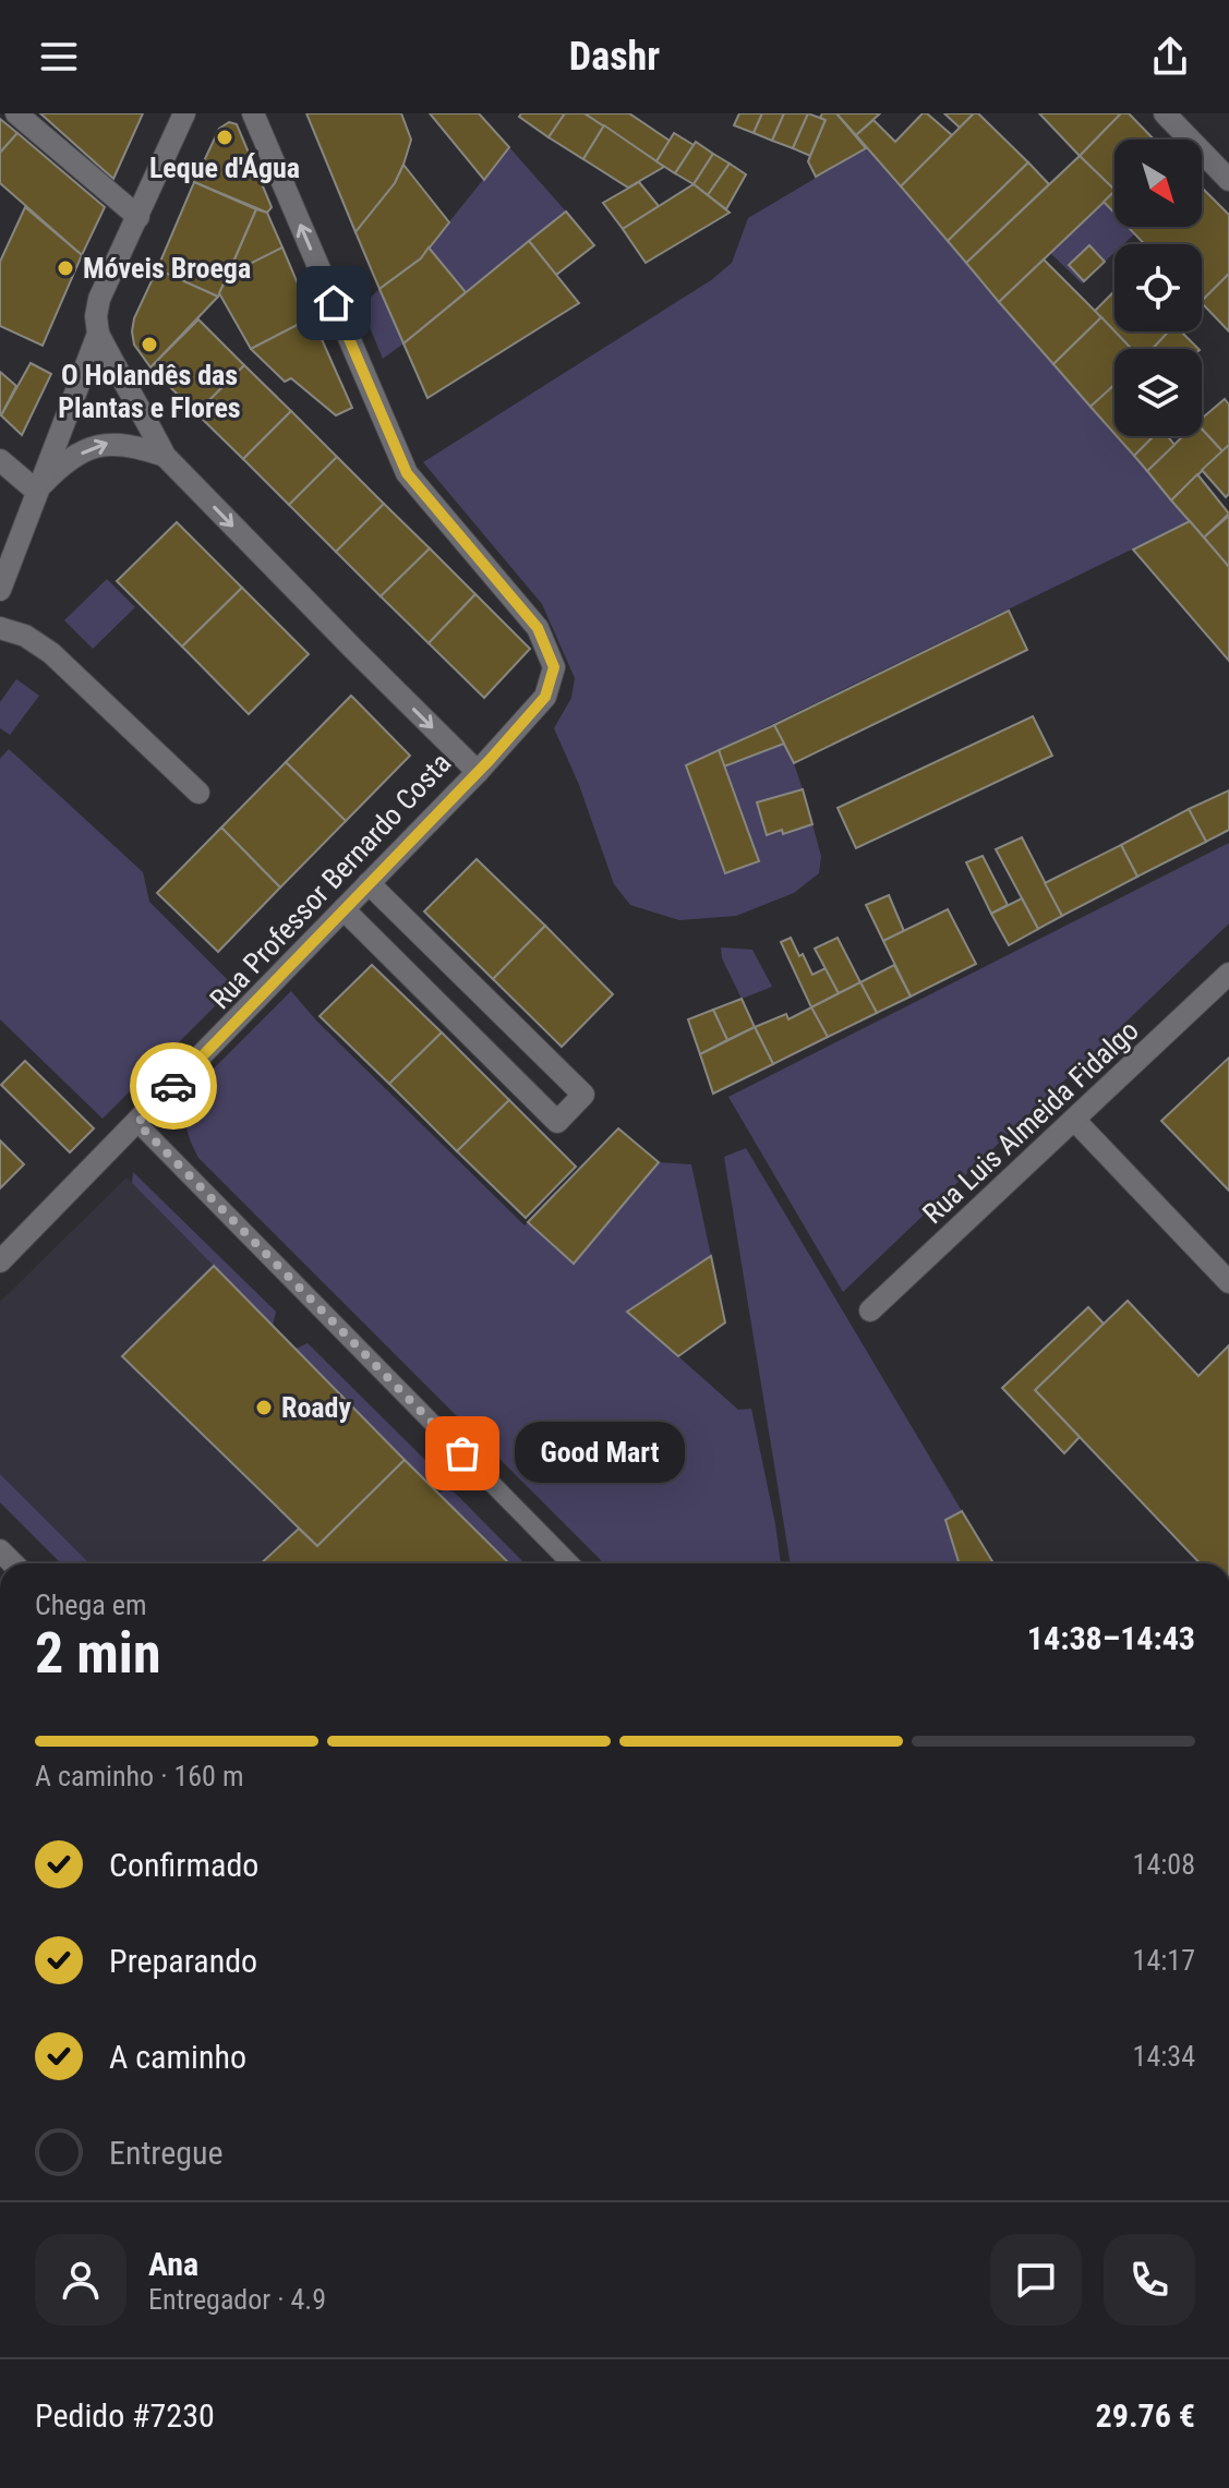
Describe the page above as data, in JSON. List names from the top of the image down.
{
  "streets": {
    "street": ["Rua Professor Bernardo Costa", "Rua Luis Almeida Fidalgo"]
  },
  "one_way": ["Rua Professor Bernardo Costa"],
  "places": [
    "Leque d'Água",
    "Móveis Broega",
    "O Holandês das Plantas e Flores",
    "Roady",
    "Good Mart"
  ],
  "north": "bottom right",
  "page": {
    "header": "Dashr",
    "bubble": "Good Mart",
    "heading": ["2 min", "Chega em", "14:38–14:43"],
    "panel": [
      "Ana",
      "Entregador · 4.9",
      "Pedido #7230",
      "29.76 €"
    ],
    "bar": "A caminho · 160 m",
    "list": [
      ["Confirmado", "14:08"],
      ["Preparando", "14:17"],
      ["A caminho", "14:34"],
      "Entregue"
    ]
  }
}
